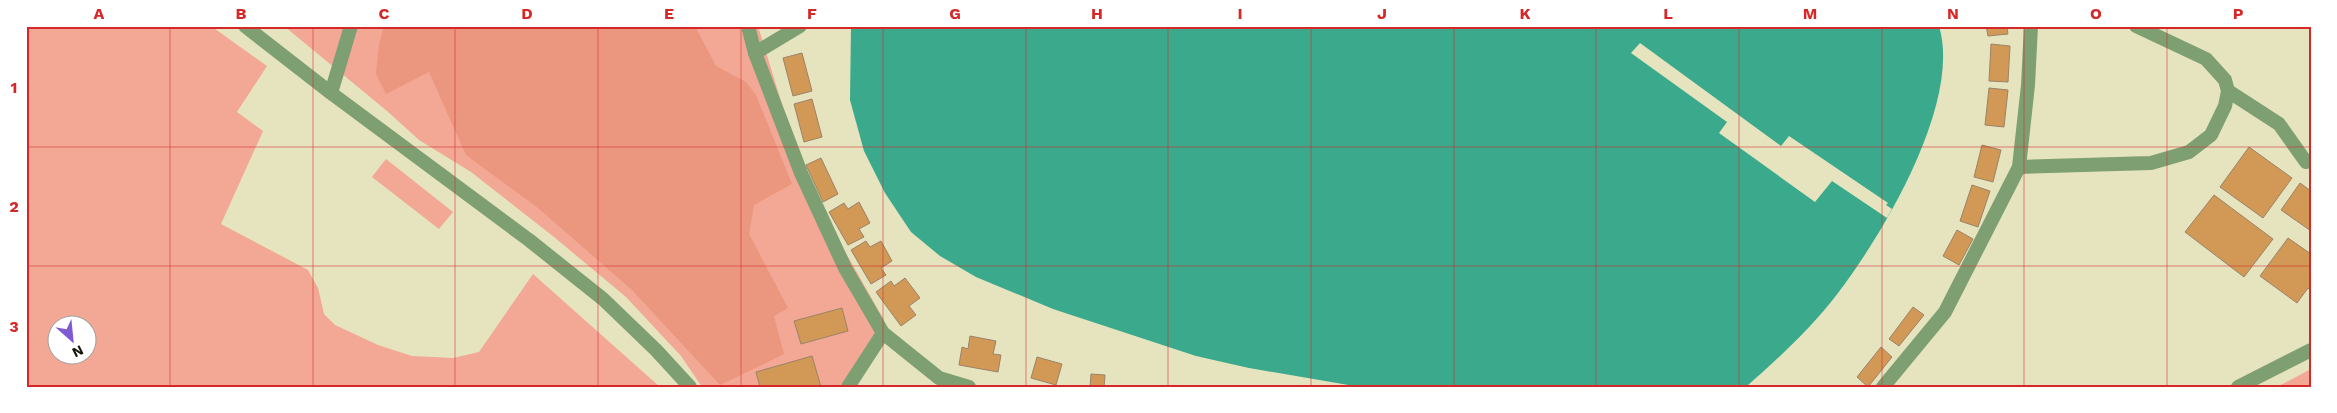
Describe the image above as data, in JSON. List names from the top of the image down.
{
  "north": "bottom right",
  "grid": {
    "columns": [
      "A",
      "B",
      "C",
      "D",
      "E",
      "F",
      "G",
      "H",
      "I",
      "J",
      "K",
      "L",
      "M",
      "N",
      "O",
      "P"
    ],
    "rows": ["1", "2", "3"]
  }
}
